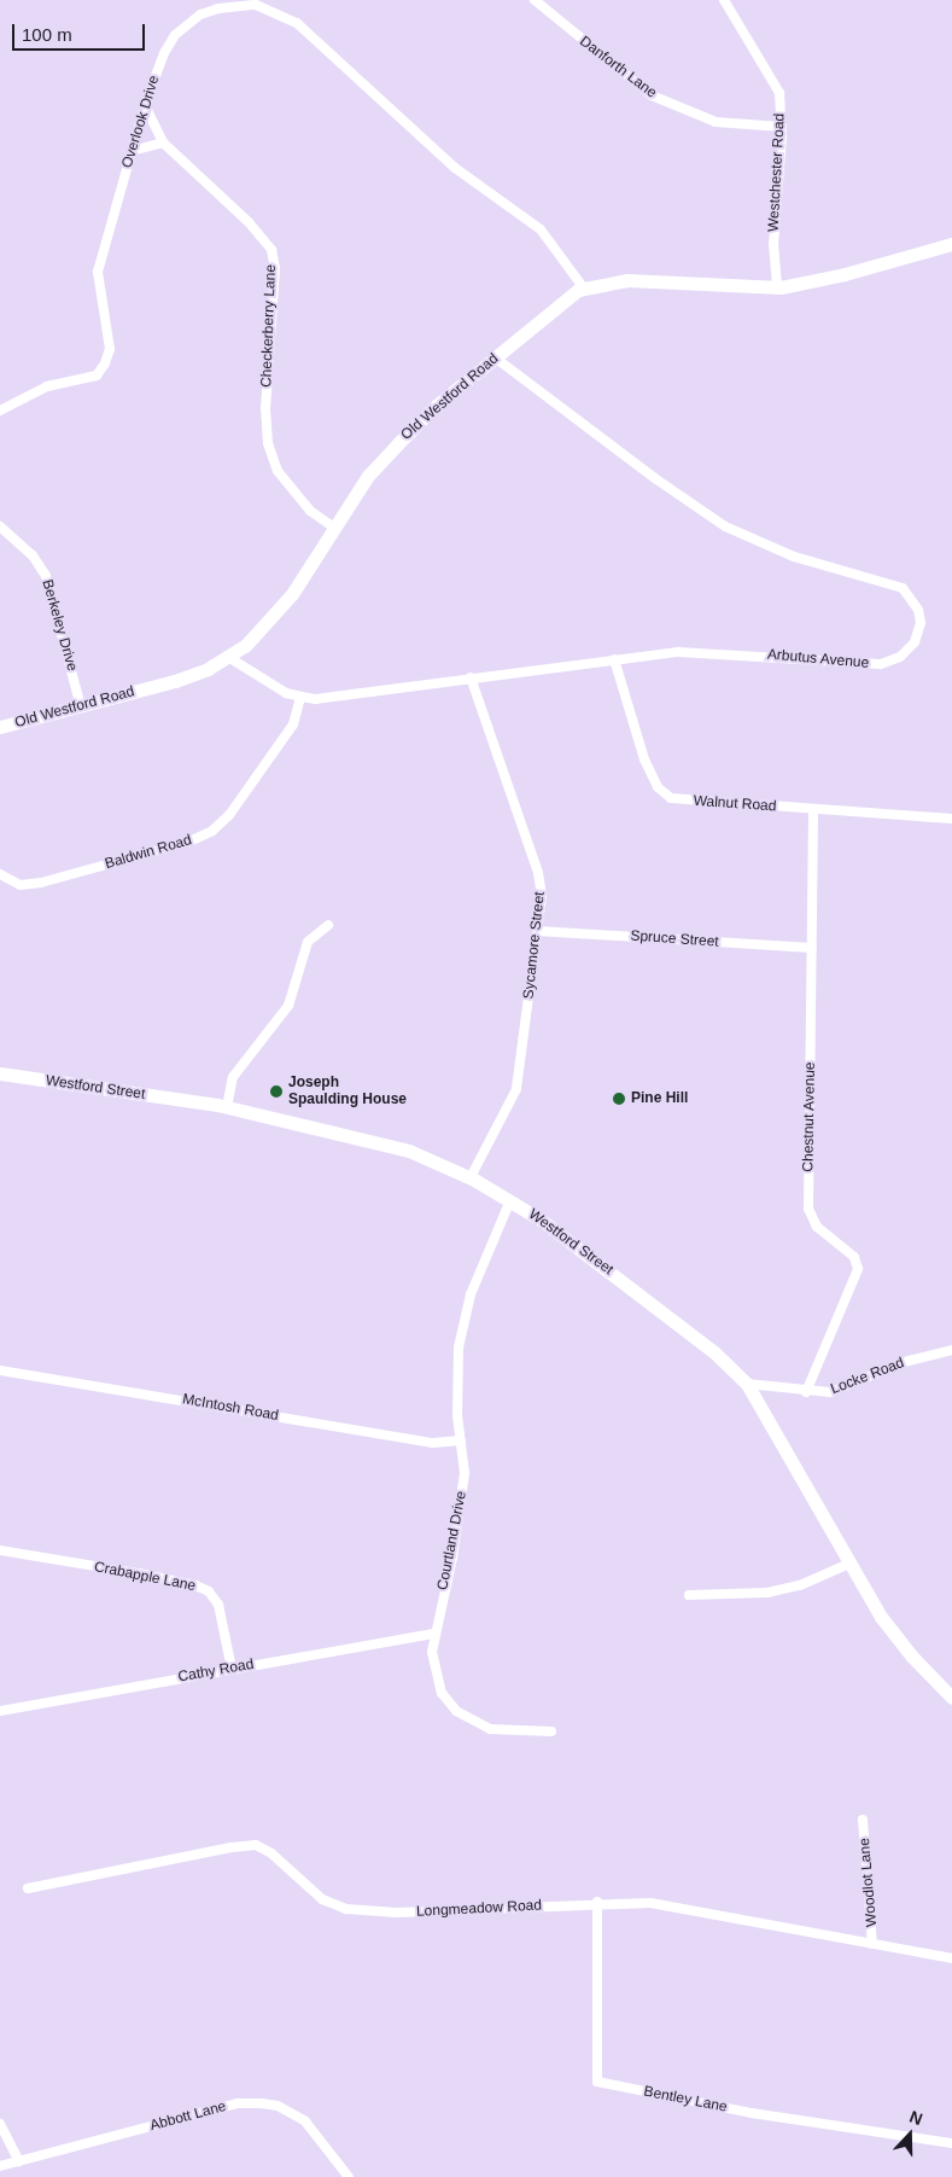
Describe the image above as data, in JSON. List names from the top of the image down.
{
  "streets": {
    "main road": ["Old Westford Road", "Westford Street"],
    "street": [
      "Danforth Lane",
      "Overlook Drive",
      "Westchester Road",
      "Checkerberry Lane",
      "Berkeley Drive",
      "Arbutus Avenue",
      "Walnut Road",
      "Baldwin Road",
      "Spruce Street",
      "Sycamore Street",
      "Chestnut Avenue",
      "Locke Road",
      "McIntosh Road",
      "Courtland Drive",
      "Crabapple Lane",
      "Cathy Road",
      "Woodlot Lane",
      "Longmeadow Road",
      "Bentley Lane",
      "Abbott Lane"
    ]
  },
  "crossings": [
    ["Danforth Lane", "Westchester Road"],
    ["Overlook Drive", "Checkerberry Lane"],
    ["Overlook Drive", "Old Westford Road"],
    ["Westchester Road", "Old Westford Road"],
    ["Checkerberry Lane", "Old Westford Road"],
    ["Old Westford Road", "Berkeley Drive"],
    ["Old Westford Road", "Arbutus Avenue"],
    ["Arbutus Avenue", "Walnut Road"],
    ["Arbutus Avenue", "Baldwin Road"],
    ["Arbutus Avenue", "Sycamore Street"],
    ["Walnut Road", "Chestnut Avenue"],
    ["Spruce Street", "Sycamore Street"],
    ["Spruce Street", "Chestnut Avenue"],
    ["Sycamore Street", "Westford Street"],
    ["Westford Street", "Locke Road"],
    ["Westford Street", "Courtland Drive"],
    ["Chestnut Avenue", "Locke Road"],
    ["McIntosh Road", "Courtland Drive"],
    ["Courtland Drive", "Cathy Road"],
    ["Crabapple Lane", "Cathy Road"],
    ["Woodlot Lane", "Longmeadow Road"],
    ["Longmeadow Road", "Bentley Lane"]
  ],
  "places": ["Joseph Spaulding House", "Pine Hill"],
  "scale_bar": "100 m",
  "north": "top"
}
